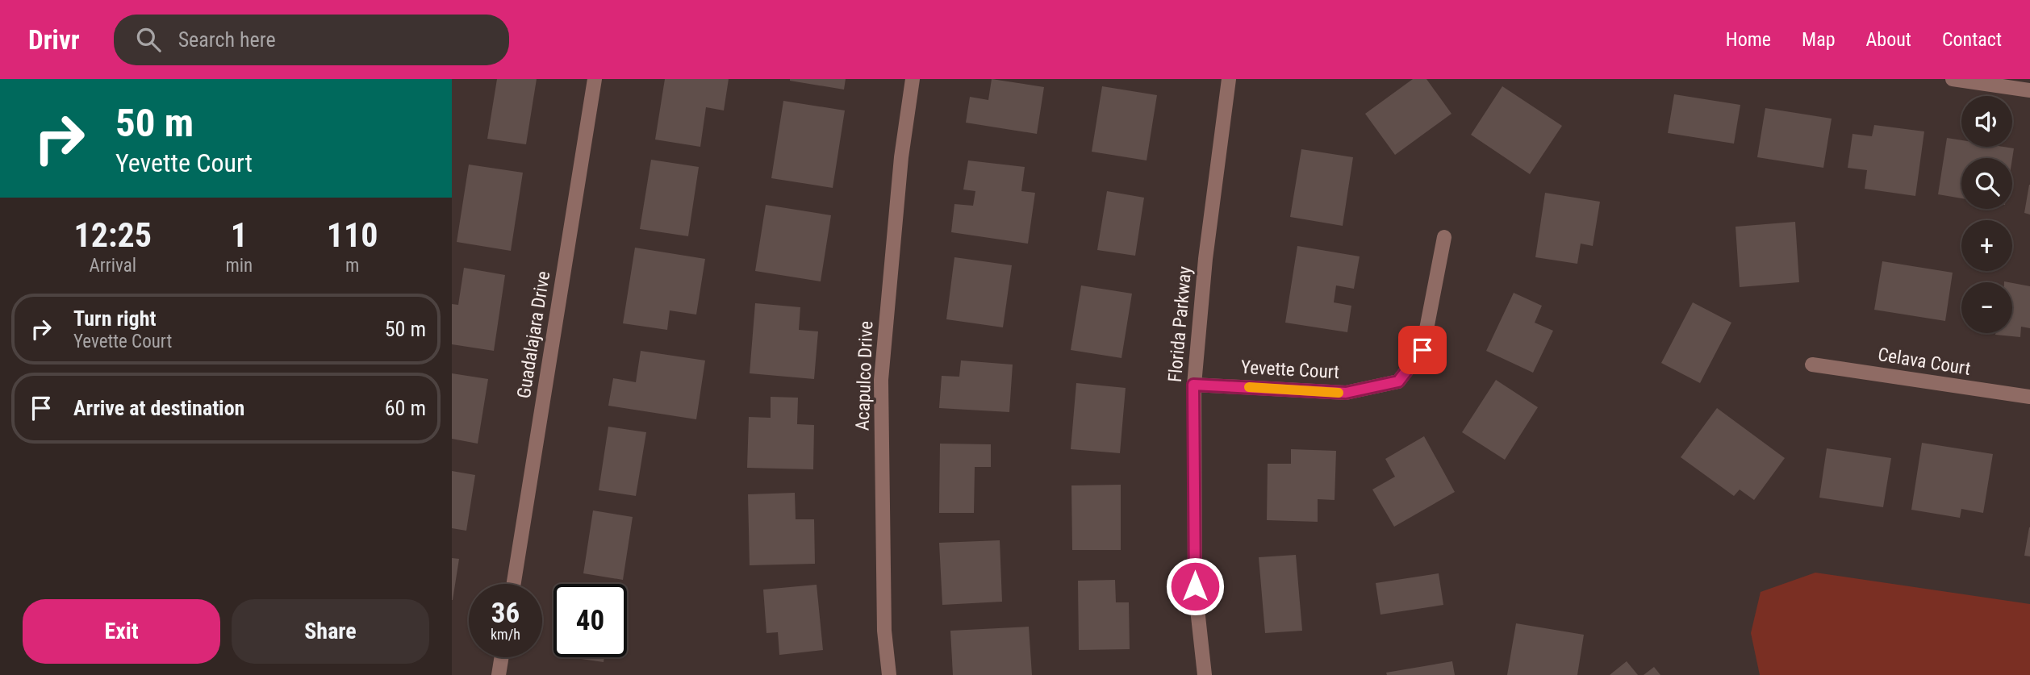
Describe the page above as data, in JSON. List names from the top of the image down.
{
  "streets": {
    "street": [
      "Florida Parkway",
      "Guadalajara Drive",
      "Celava Court",
      "Yevette Court",
      "Acapulco Drive"
    ]
  },
  "crossings": [
    ["Florida Parkway", "Yevette Court"]
  ],
  "page": {
    "header": "Drivr",
    "search": "Search here",
    "nav": [
      "Home",
      "Map",
      "About",
      "Contact"
    ],
    "turn": ["50 m", "Yevette Court"],
    "map_buttons": ["+", "−"],
    "eta": [
      "12:25",
      "Arrival",
      "1",
      "min",
      "110",
      "m"
    ],
    "list": [
      {
        "name": "Turn right",
        "note": "Yevette Court",
        "value": "50 m"
      },
      {
        "name": "Arrive at destination",
        "value": "60 m"
      }
    ],
    "speed": "36 km/h",
    "limit": "40",
    "buttons": ["Exit", "Share"]
  }
}
